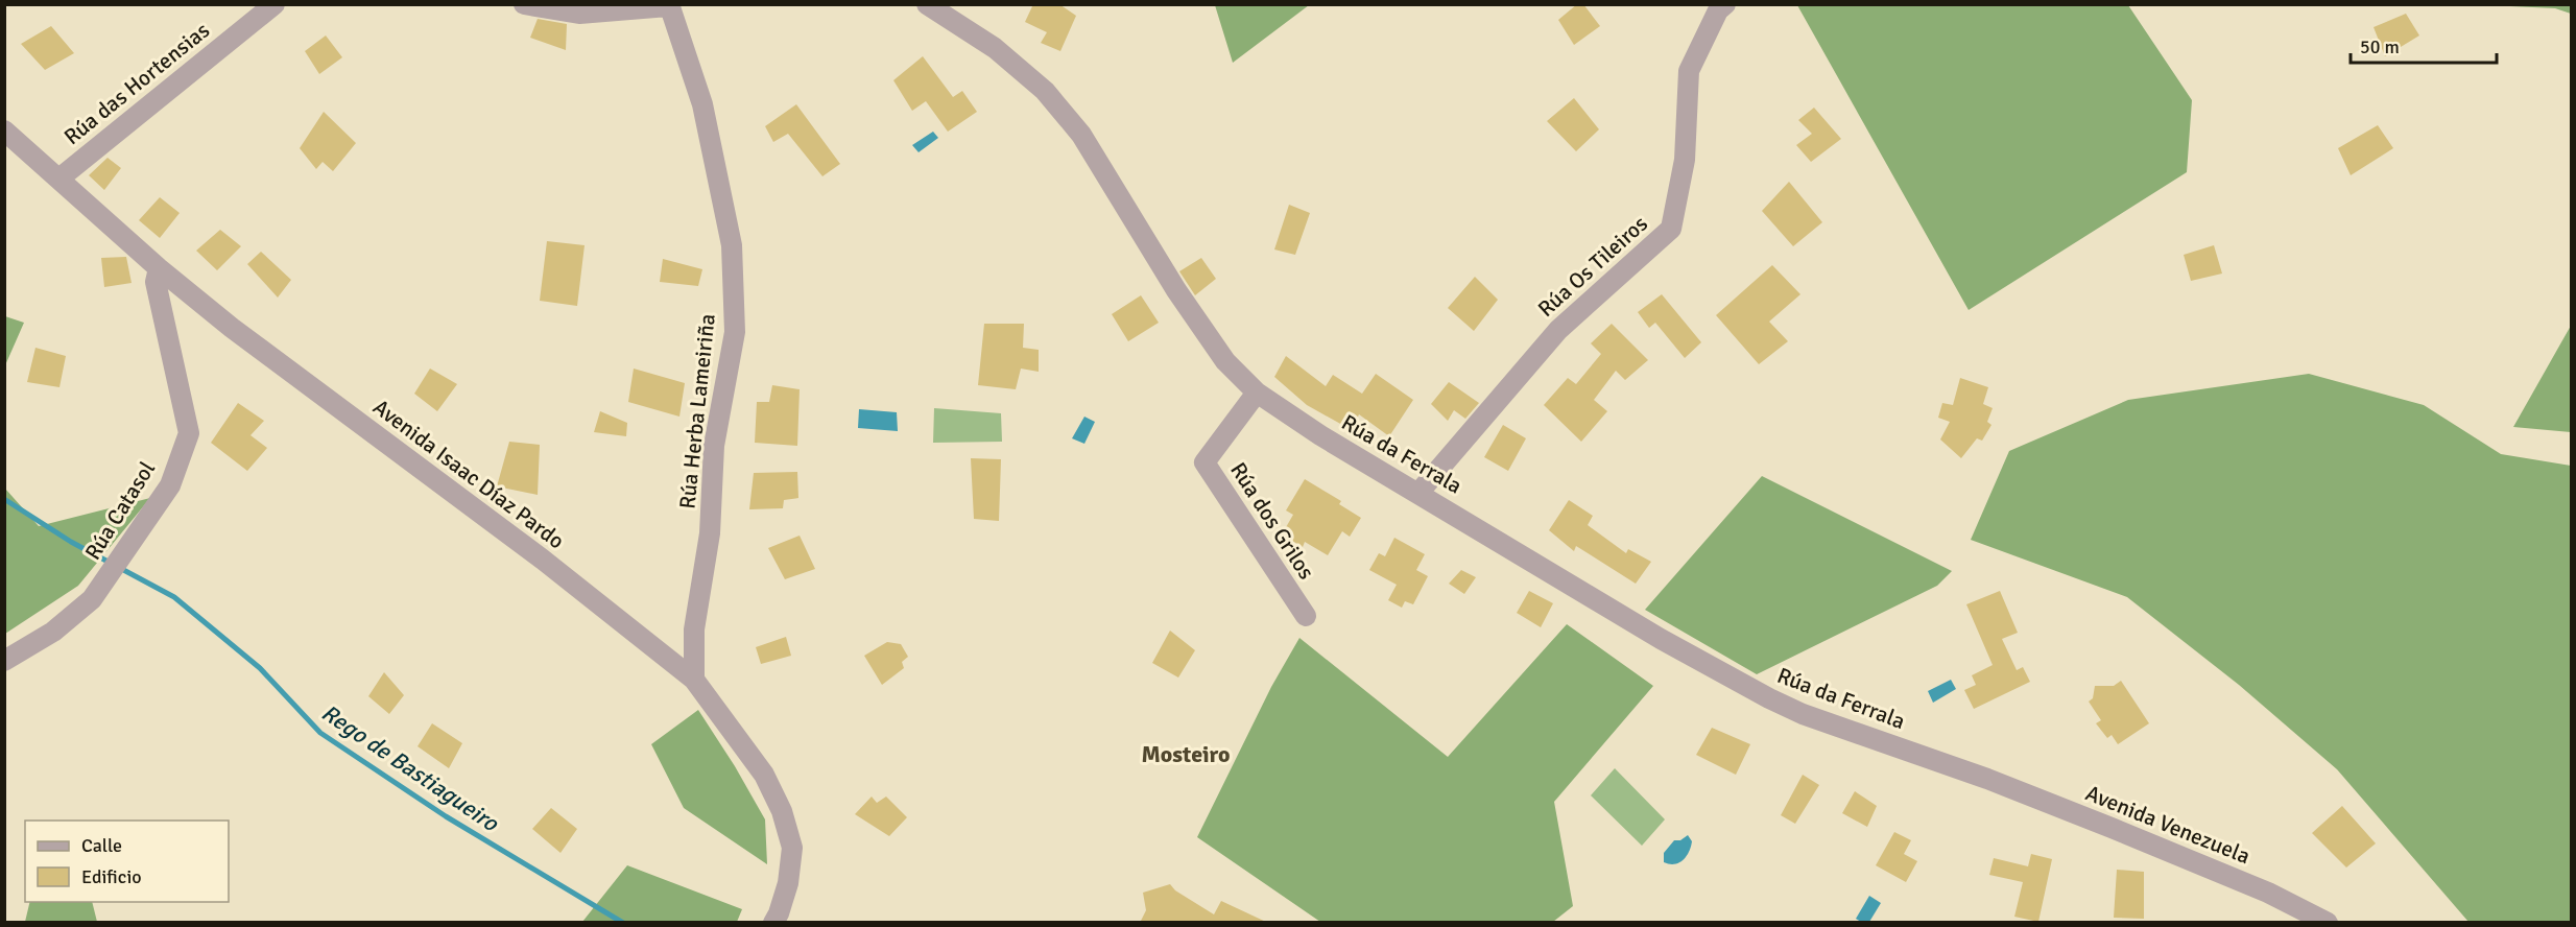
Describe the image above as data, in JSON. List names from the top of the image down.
{
  "streets": {
    "street": [
      "Rúa das Hortensias",
      "Rúa Os Tileiros",
      "Rúa Herba Lameiriña",
      "Rúa da Ferrala",
      "Avenida Isaac Díaz Pardo",
      "Rúa Catasol",
      "Rúa dos Grilos",
      "Avenida Venezuela"
    ]
  },
  "crossings": [
    ["Rúa das Hortensias", "Avenida Isaac Díaz Pardo"],
    ["Rúa Os Tileiros", "Rúa da Ferrala"],
    ["Rúa Herba Lameiriña", "Avenida Isaac Díaz Pardo"],
    ["Rúa da Ferrala", "Rúa dos Grilos"],
    ["Rúa da Ferrala", "Avenida Venezuela"],
    ["Avenida Isaac Díaz Pardo", "Rúa Catasol"]
  ],
  "districts": ["Mosteiro"],
  "water": ["Rego de Bastiagueiro"],
  "legend": ["Calle", "Edificio"],
  "scale_bar": "50 m"
}
